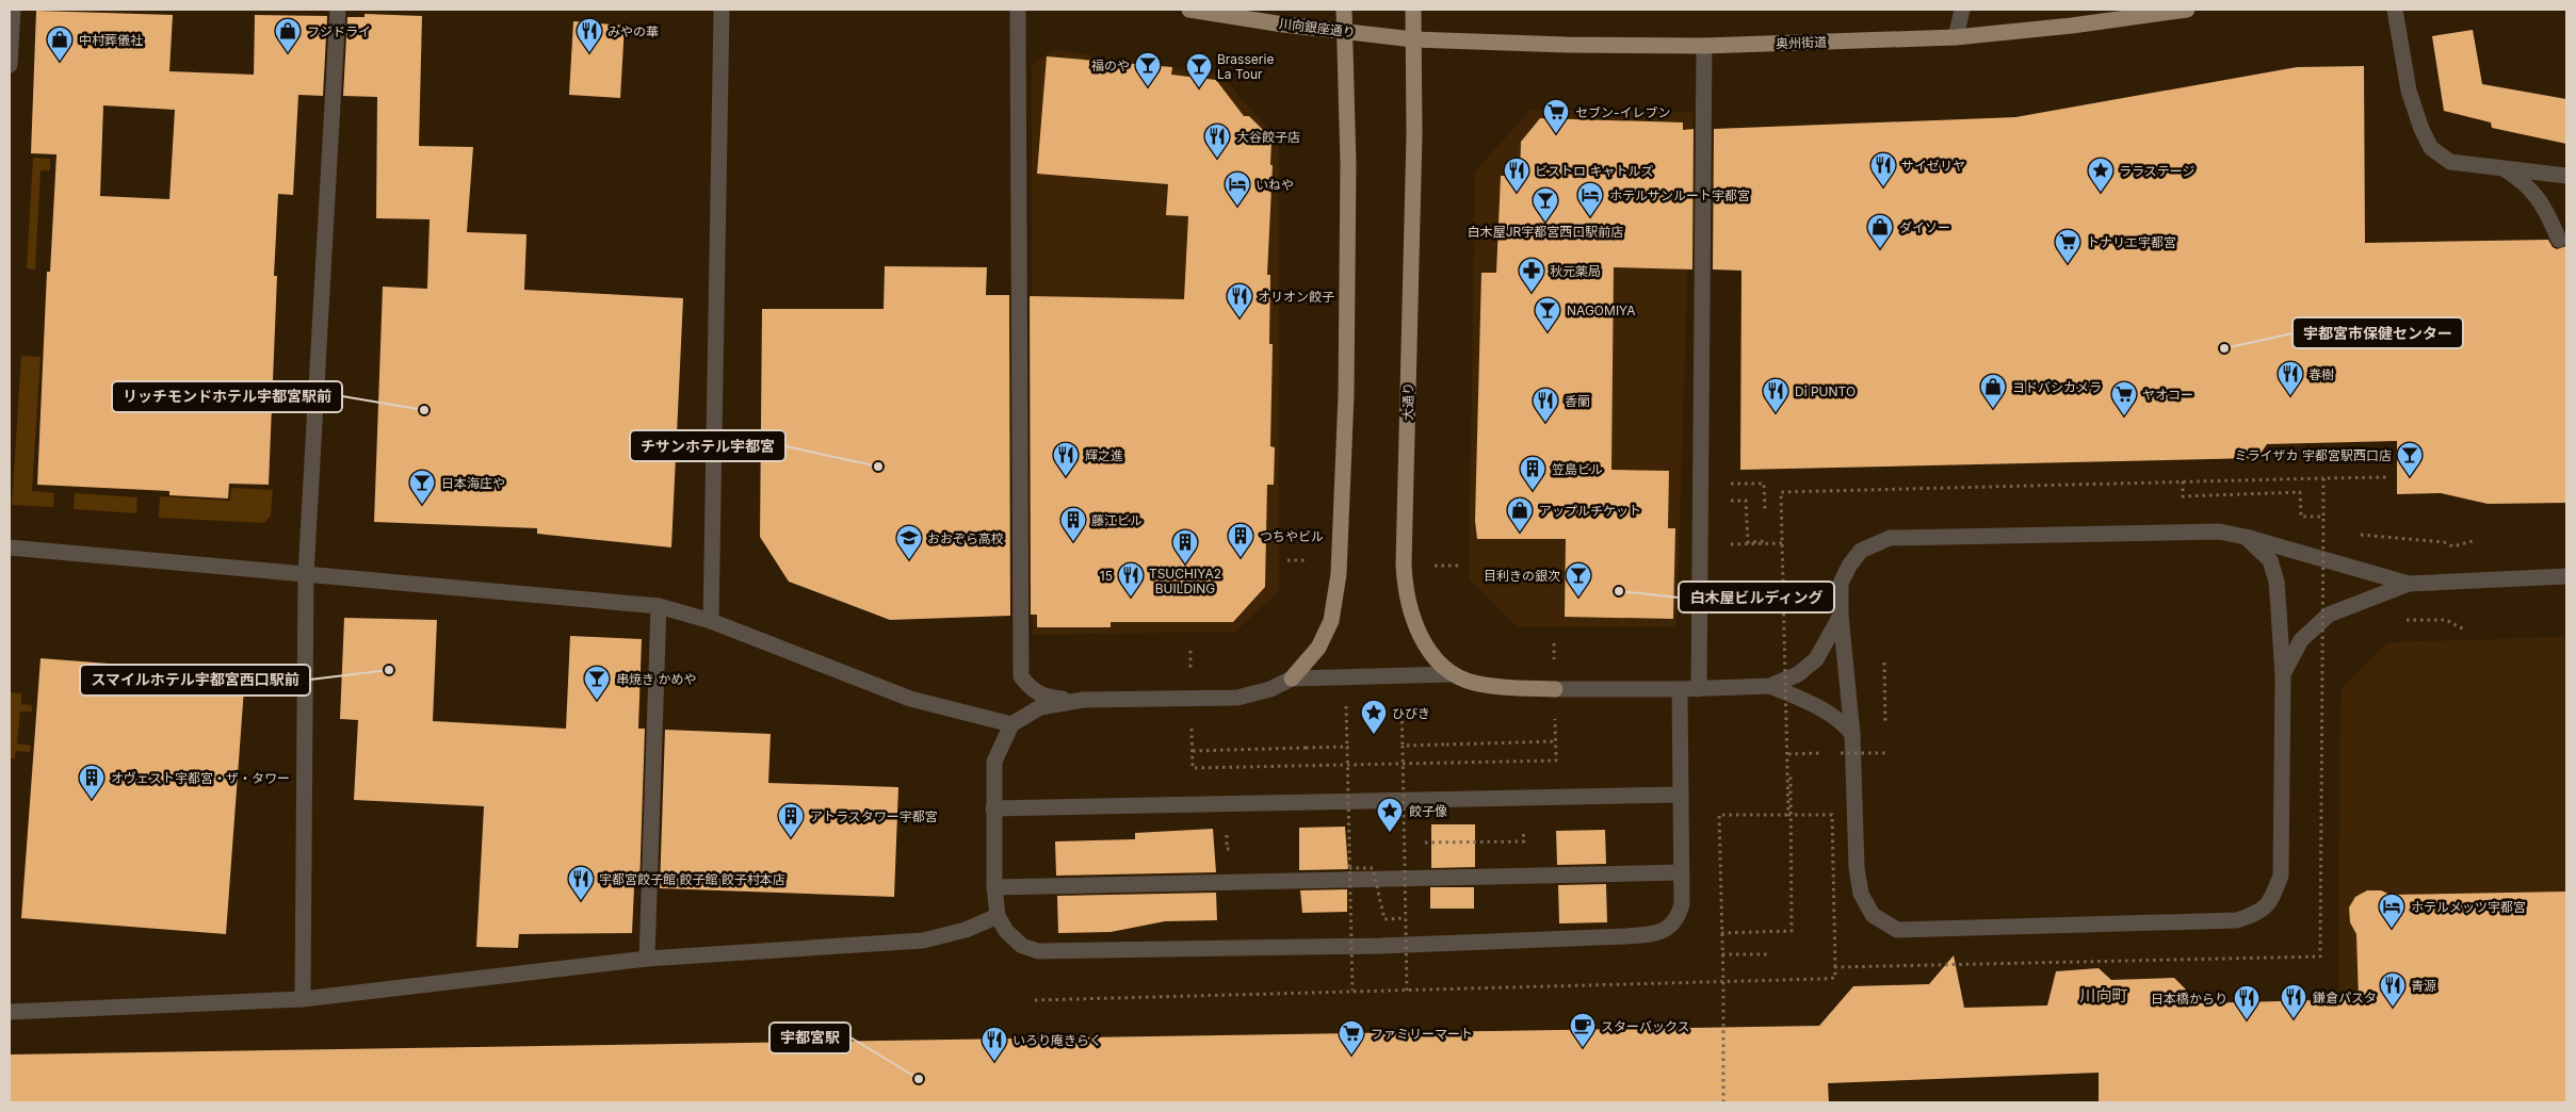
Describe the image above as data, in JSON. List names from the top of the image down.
{
  "streets": {
    "main road": ["川向銀座通り", "奥州街道", "大通り"]
  },
  "crossings": [
    ["川向銀座通り", "奥州街道"],
    ["川向銀座通り", "大通り"],
    ["奥州街道", "大通り"]
  ],
  "districts": ["川向町"],
  "places": {
    "shop": [
      "フジドライ",
      "中村葬儀社",
      "ダイソー",
      "ヨドバシカメラ",
      "アップルチケット"
    ],
    "restaurant": [
      "みやの華",
      "大谷餃子店",
      "サイゼリヤ",
      "ビストロ キャトルズ",
      "オリオン餃子",
      "春樹",
      "Di PUNTO",
      "香蘭",
      "輝之進",
      "15",
      "宇都宮餃子館 餃子館 餃子村本店",
      "青源",
      "鎌倉パスタ",
      "日本橋からり",
      "いろり庵きらく"
    ],
    "bar": [
      "福のや",
      "Brasserie La Tour",
      "白木屋JR宇都宮西口駅前店",
      "NAGOMIYA",
      "ミライザカ 宇都宮駅西口店",
      "日本海庄や",
      "目利きの銀次",
      "串焼き かめや"
    ],
    "supermarket": [
      "セブン-イレブン",
      "トナリエ宇都宮",
      "ヤオコー",
      "ファミリーマート"
    ],
    "place": ["ララステージ", "ひびき", "餃子像"],
    "hotel": ["いねや", "ホテルサンルート宇都宮", "ホテルメッツ宇都宮"],
    "pharmacy": ["秋元薬局"],
    "other": [
      "宇都宮市保健センター",
      "リッチモンドホテル宇都宮駅前",
      "チサンホテル宇都宮",
      "白木屋ビルディング",
      "スマイルホテル宇都宮西口駅前",
      "宇都宮駅"
    ],
    "building": [
      "笠島ビル",
      "藤江ビル",
      "つちやビル",
      "TSUCHIYA2 BUILDING",
      "オヴェスト宇都宮・ザ・タワー",
      "アトラスタワー宇都宮"
    ],
    "school or university": ["おおぞら高校"],
    "cafe": ["スターバックス"]
  }
}
